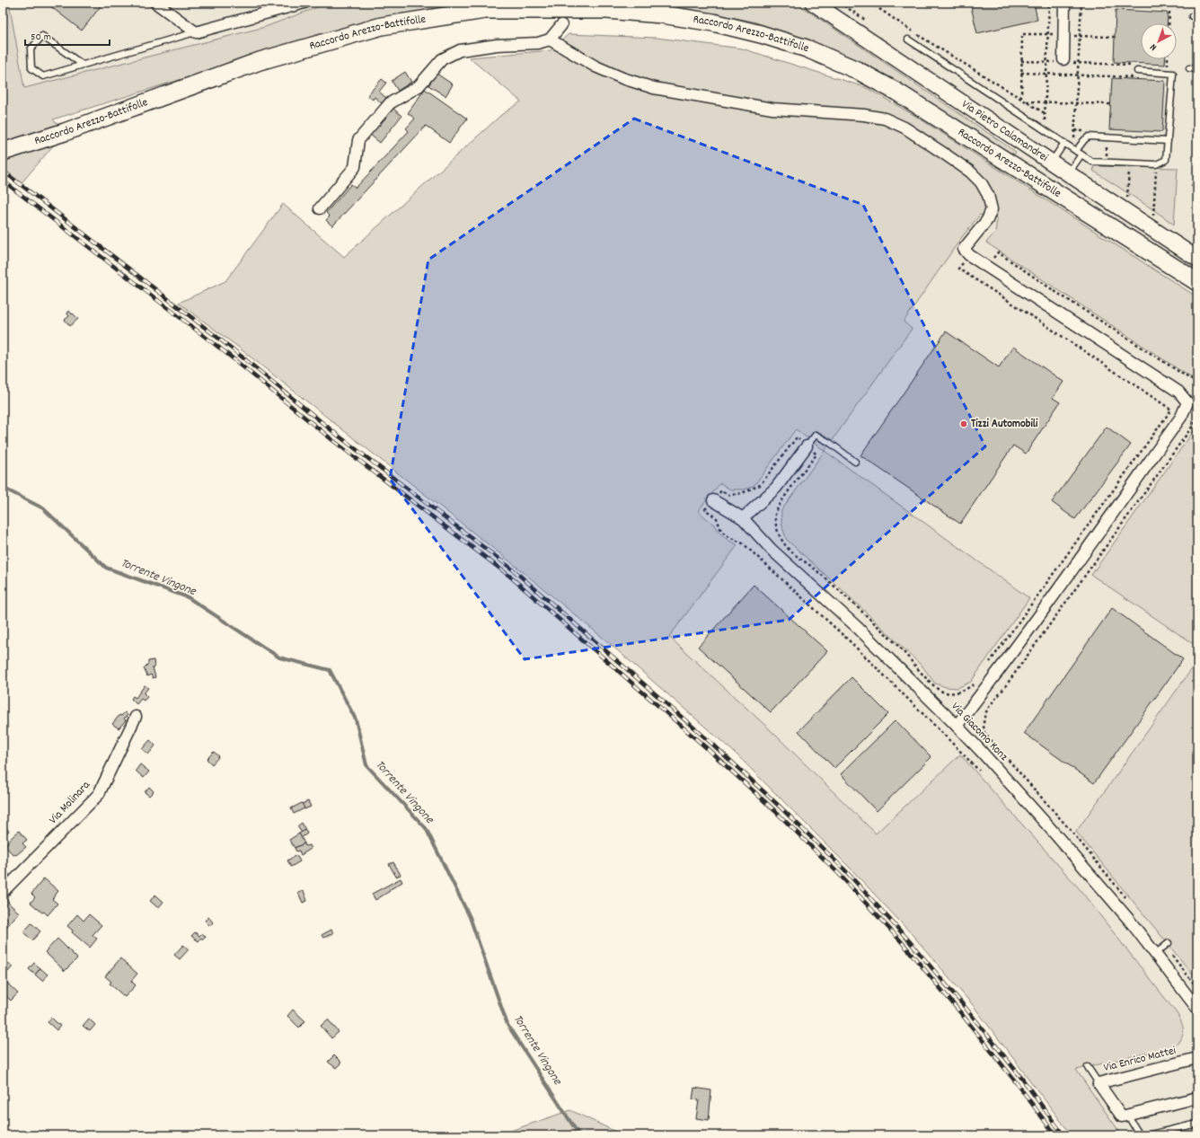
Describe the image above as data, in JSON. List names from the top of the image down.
{
  "streets": {
    "main road": ["Raccordo Arezzo-Battifolle", "Via Pietro Calamandrei"],
    "street": ["Via Giacomo Konz", "Via Molinara", "Via Enrico Mattei"]
  },
  "water": ["Torrente Vingone"],
  "places": ["Tizzi Automobili"],
  "scale_bar": "50 m",
  "north": "bottom left"
}
